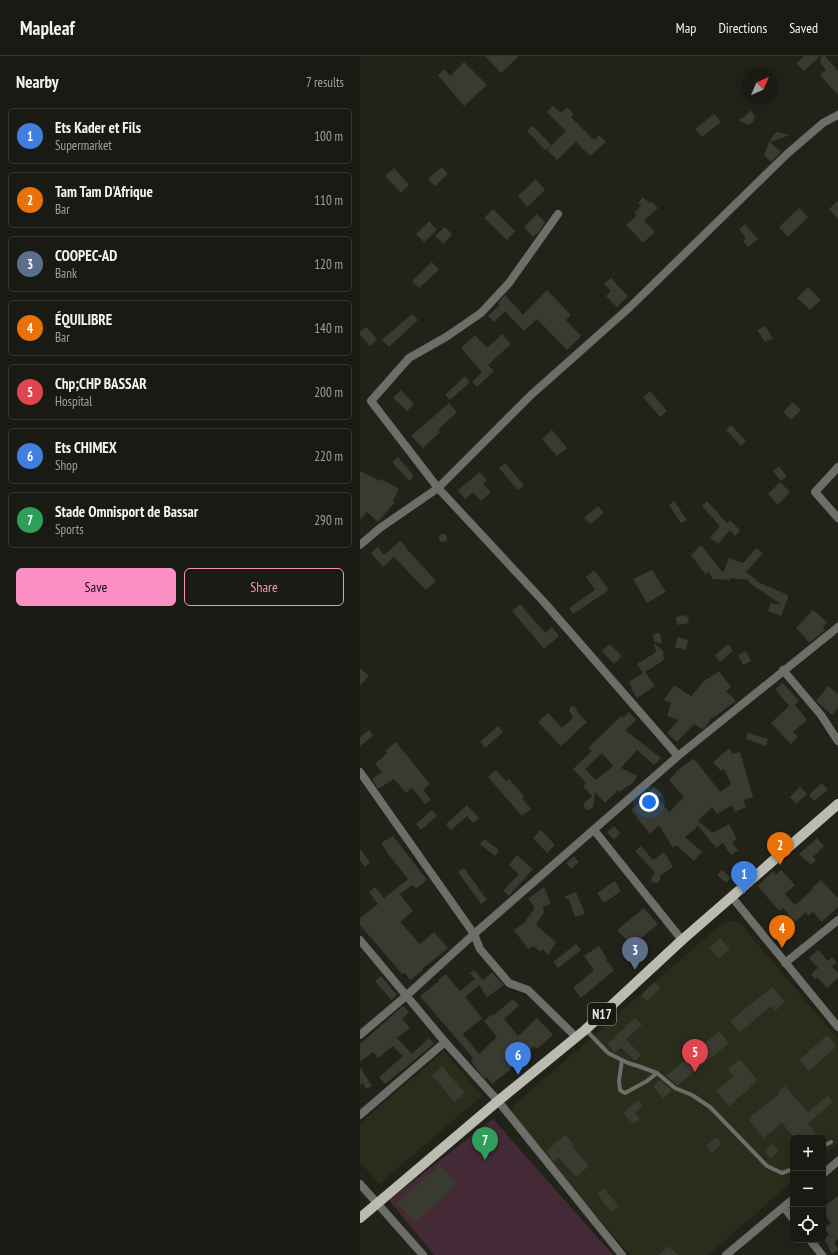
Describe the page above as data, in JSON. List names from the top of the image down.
{
  "streets": {
    "main road": ["N17"]
  },
  "north": "top right",
  "page": {
    "header": "Mapleaf",
    "nav": ["Map", "Directions", "Saved"],
    "heading": ["Nearby", "7 results"],
    "list": [
      {
        "mark": "1",
        "name": "Ets Kader et Fils",
        "note": "Supermarket",
        "value": "100 m"
      },
      {
        "mark": "2",
        "name": "Tam Tam D'Afrique",
        "note": "Bar",
        "value": "110 m"
      },
      {
        "mark": "3",
        "name": "COOPEC-AD",
        "note": "Bank",
        "value": "120 m"
      },
      {
        "mark": "4",
        "name": "ÉQUILIBRE",
        "note": "Bar",
        "value": "140 m"
      },
      {
        "mark": "5",
        "name": "Chp;CHP BASSAR",
        "note": "Hospital",
        "value": "200 m"
      },
      {
        "mark": "6",
        "name": "Ets CHIMEX",
        "note": "Shop",
        "value": "220 m"
      },
      {
        "mark": "7",
        "name": "Stade Omnisport de Bassar",
        "note": "Sports",
        "value": "290 m"
      }
    ],
    "buttons": ["Save", "Share"],
    "pins": [
      "2",
      "1",
      "4",
      "3",
      "5",
      "6",
      "7"
    ],
    "map_buttons": ["+", "−"]
  }
}
